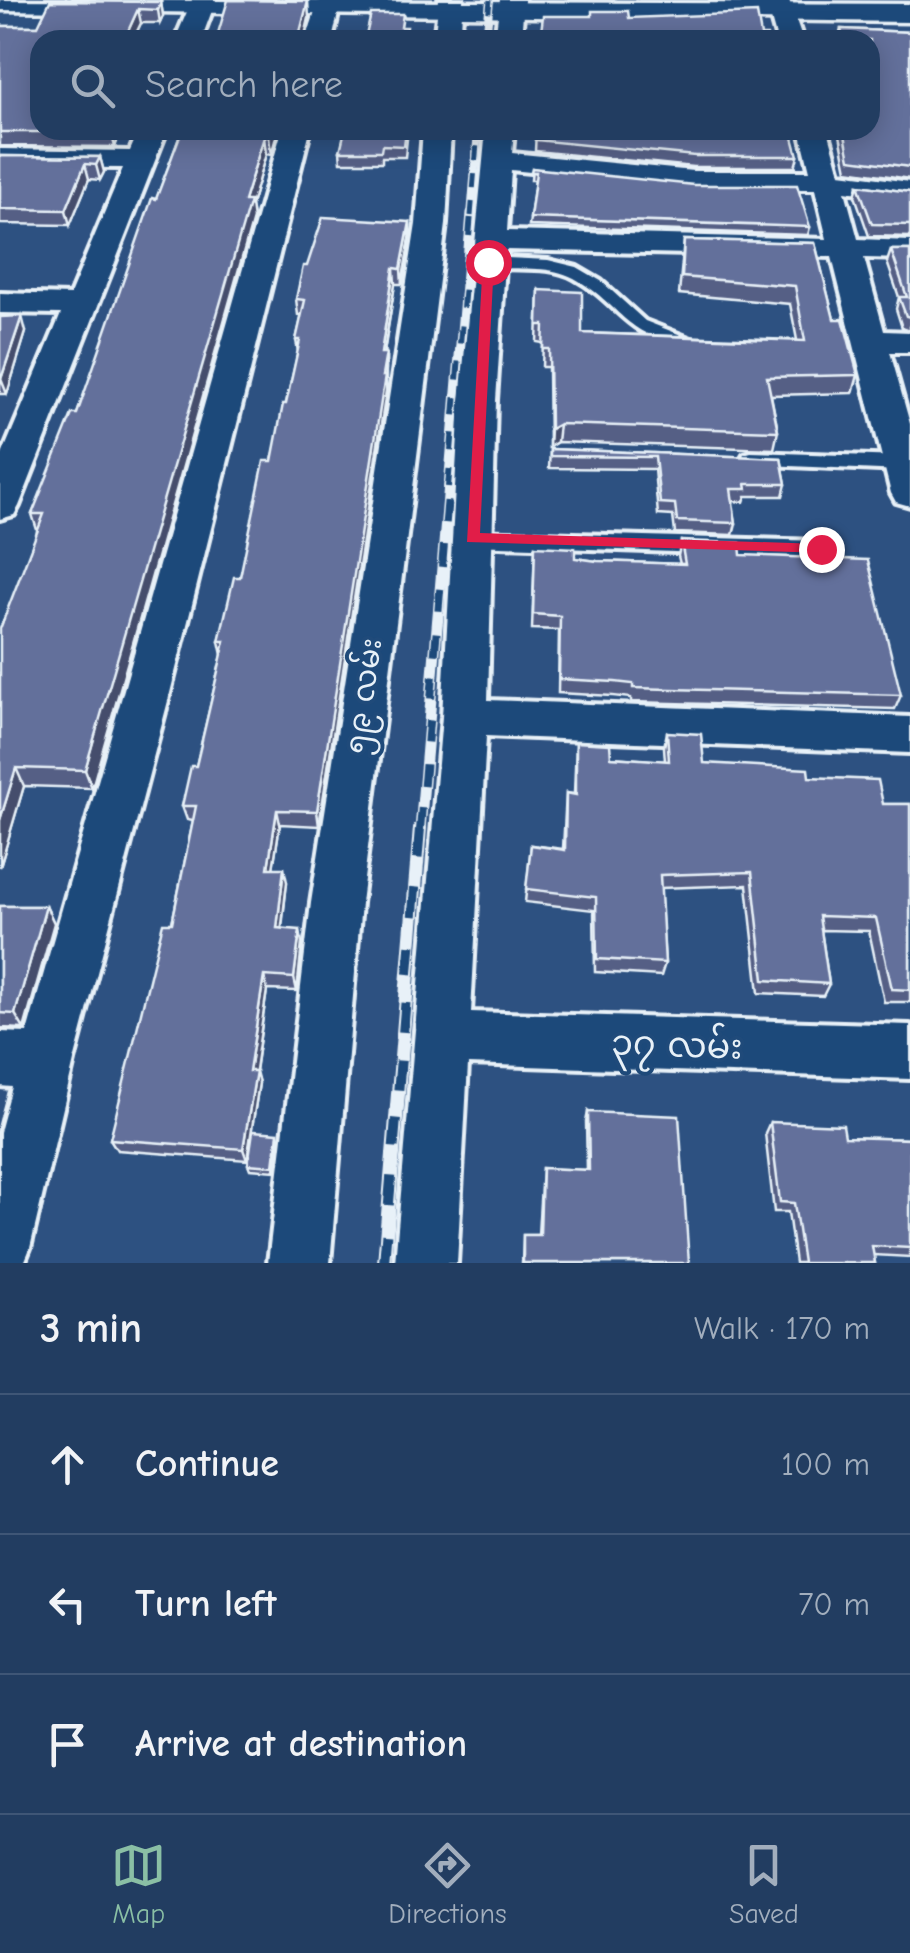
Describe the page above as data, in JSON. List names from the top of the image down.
{
  "streets": {
    "street": ["၅၉ လမ်း", "၃၇ လမ်း"]
  },
  "page": {
    "search": "Search here",
    "heading": ["3 min", "Walk · 170 m"],
    "list": [
      ["Continue", "100 m"],
      ["Turn left", "70 m"],
      "Arrive at destination"
    ],
    "nav": ["Map", "Directions", "Saved"]
  }
}
